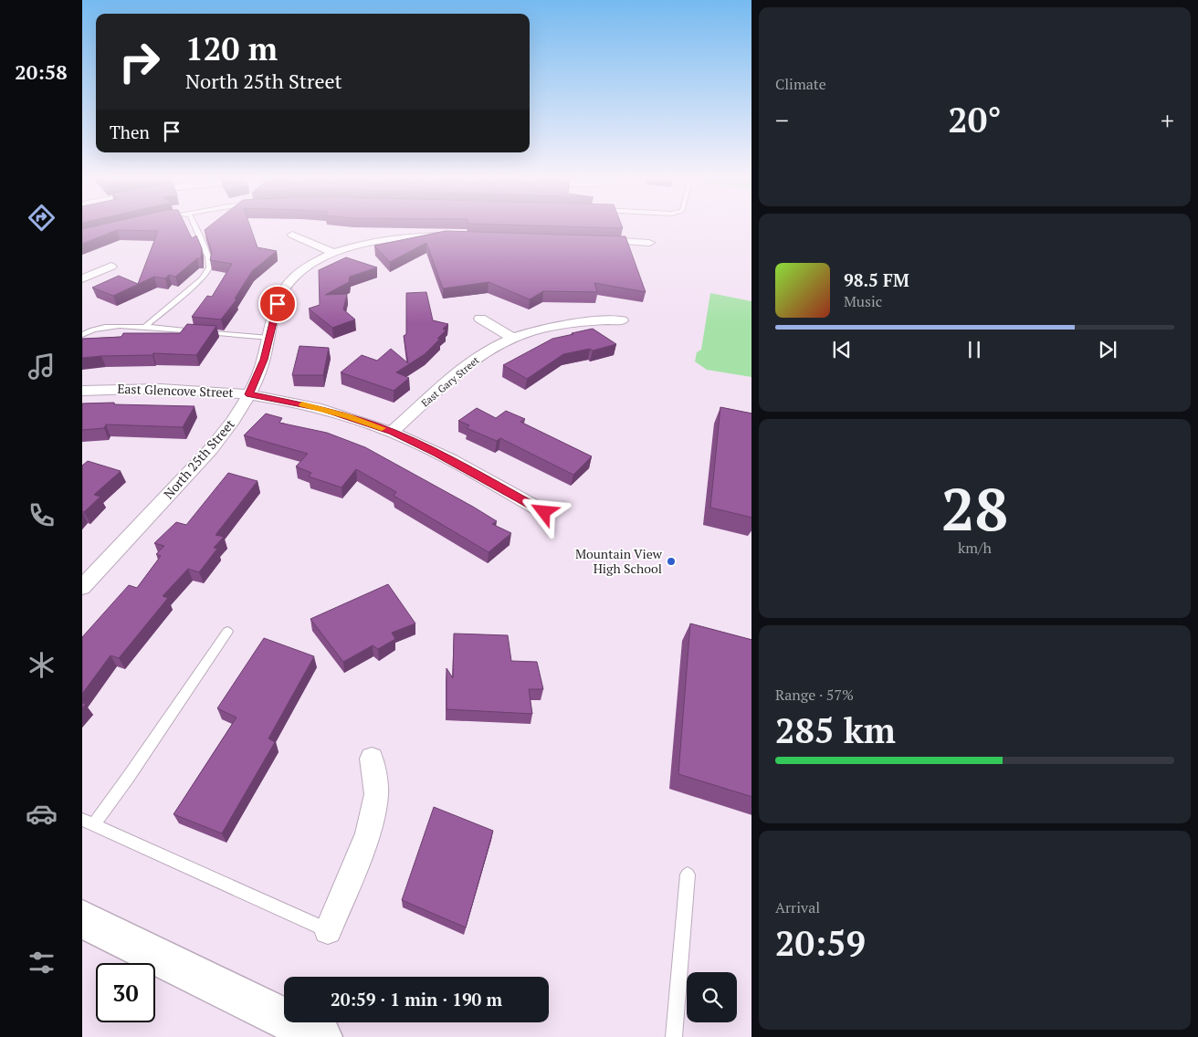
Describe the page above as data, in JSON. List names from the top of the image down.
{
  "streets": {
    "street": ["East Gary Street", "East Glencove Street", "North 25th Street"]
  },
  "crossings": [
    ["East Gary Street", "East Glencove Street"],
    ["East Glencove Street", "North 25th Street"]
  ],
  "places": ["Mountain View High School"],
  "page": {
    "tabs": "20:58",
    "tile": [
      "Climate",
      ["28", "km/h"],
      ["Range · 57%", "285 km"],
      ["Arrival", "20:59"]
    ],
    "turn": ["120 m", "North 25th Street"],
    "heat": ["−", "20°", "+"],
    "then": "Then",
    "song": ["98.5 FM", "Music"],
    "limit": "30",
    "trip": "20:59 · 1 min · 190 m"
  }
}
